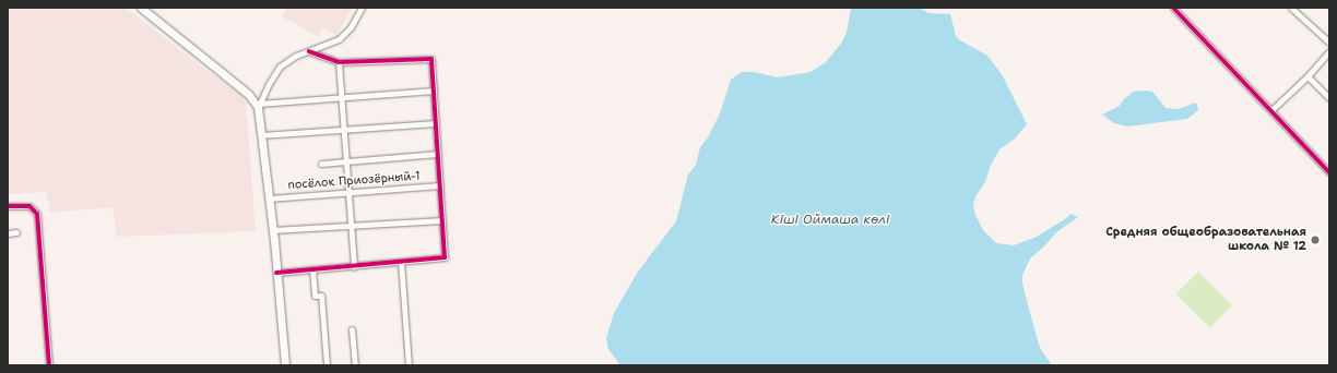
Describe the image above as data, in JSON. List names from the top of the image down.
{
  "streets": {
    "street": ["посёлок Приозёрный-1"]
  },
  "water": ["Кіші Оймаша көлi"],
  "places": ["Средняя общеобразовательная школа № 12"]
}
